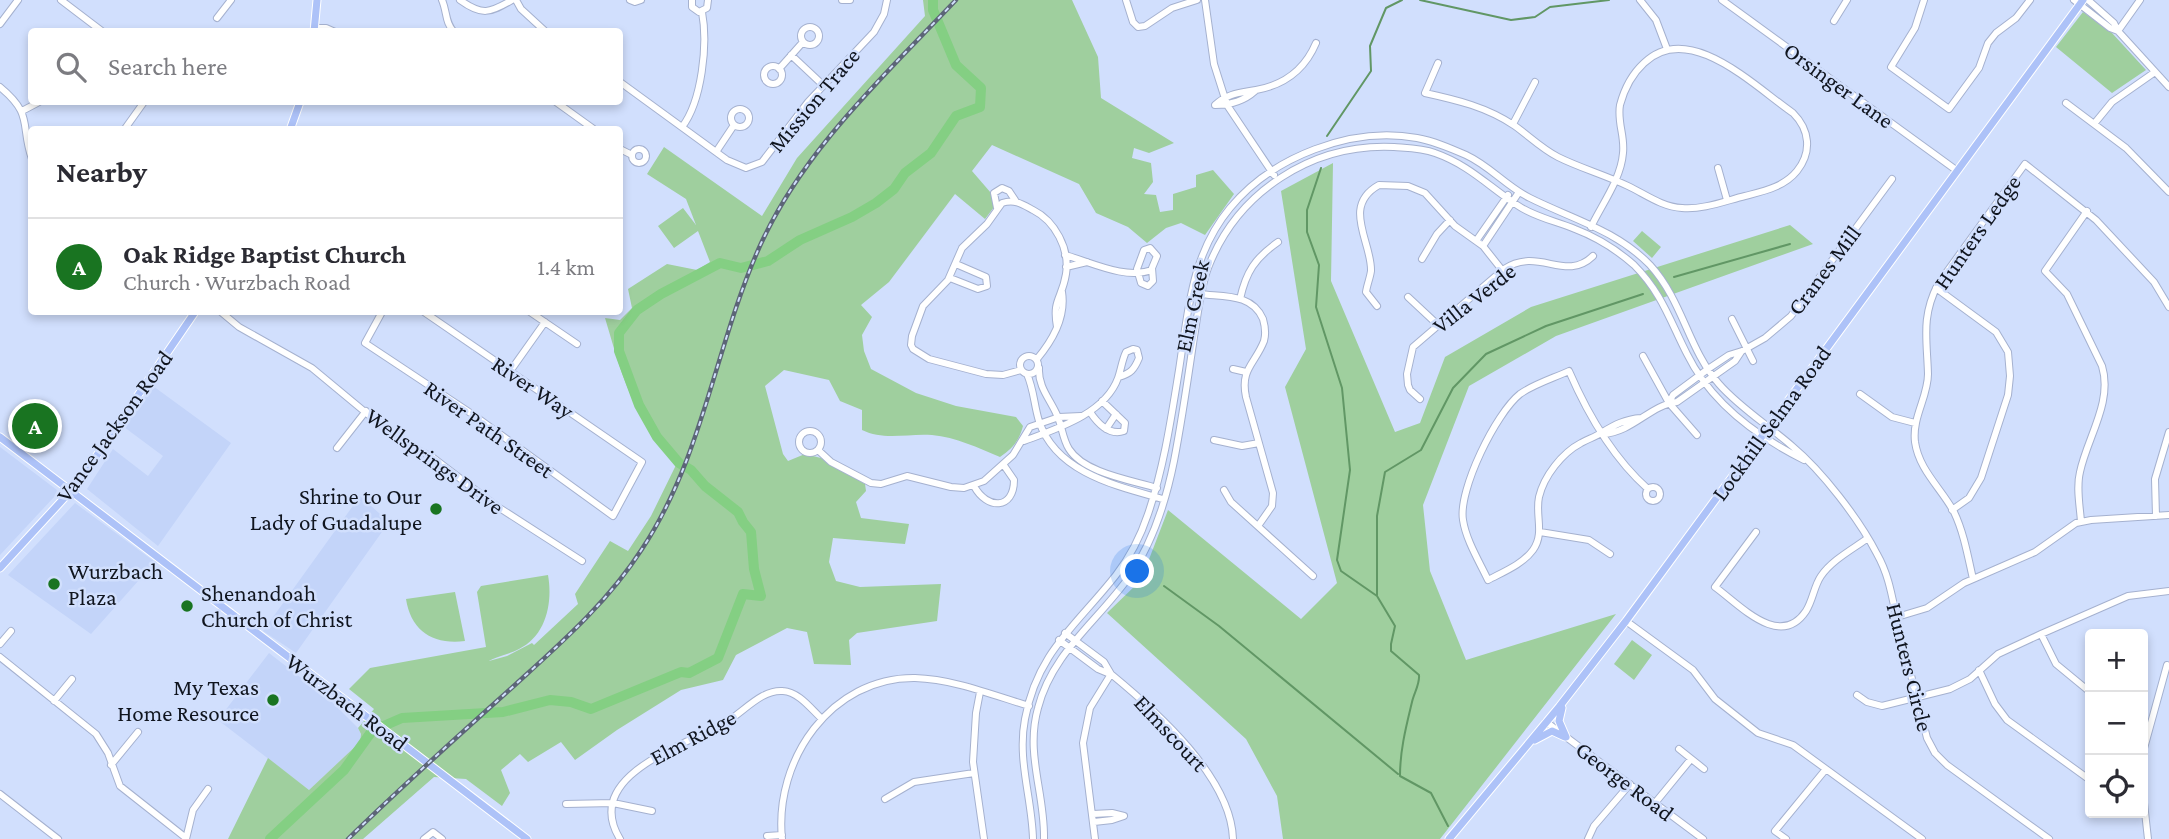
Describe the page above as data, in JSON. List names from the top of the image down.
{
  "streets": {
    "main road": ["Lockhill Selma Road", "Vance Jackson Road", "Wurzbach Road"],
    "street": [
      "Orsinger Lane",
      "Mission Trace",
      "Hunters Ledge",
      "Cranes Mill",
      "Villa Verde",
      "Elm Creek",
      "River Way",
      "River Path Street",
      "Wellsprings Drive",
      "Hunters Circle",
      "Elmscourt",
      "Elm Ridge",
      "George Road"
    ]
  },
  "crossings": [
    ["Orsinger Lane", "Lockhill Selma Road"],
    ["Cranes Mill", "Elm Creek"],
    ["Elm Creek", "Lockhill Selma Road"],
    ["Elm Creek", "Hunters Circle"],
    ["Elm Creek", "Elmscourt"],
    ["River Way", "River Path Street"],
    ["Lockhill Selma Road", "Hunters Circle"],
    ["Lockhill Selma Road", "George Road"],
    ["Vance Jackson Road", "Wurzbach Road"]
  ],
  "places": [
    "Shrine to Our Lady of Guadalupe",
    "Wurzbach Plaza",
    "Shenandoah Church of Christ",
    "My Texas Home Resource"
  ],
  "page": {
    "search": "Search here",
    "heading": "Nearby",
    "list": [
      {
        "mark": "A",
        "name": "Oak Ridge Baptist Church",
        "note": "Church · Wurzbach Road",
        "value": "1.4 km"
      }
    ],
    "pins": "A",
    "map_buttons": ["+", "−"]
  }
}
